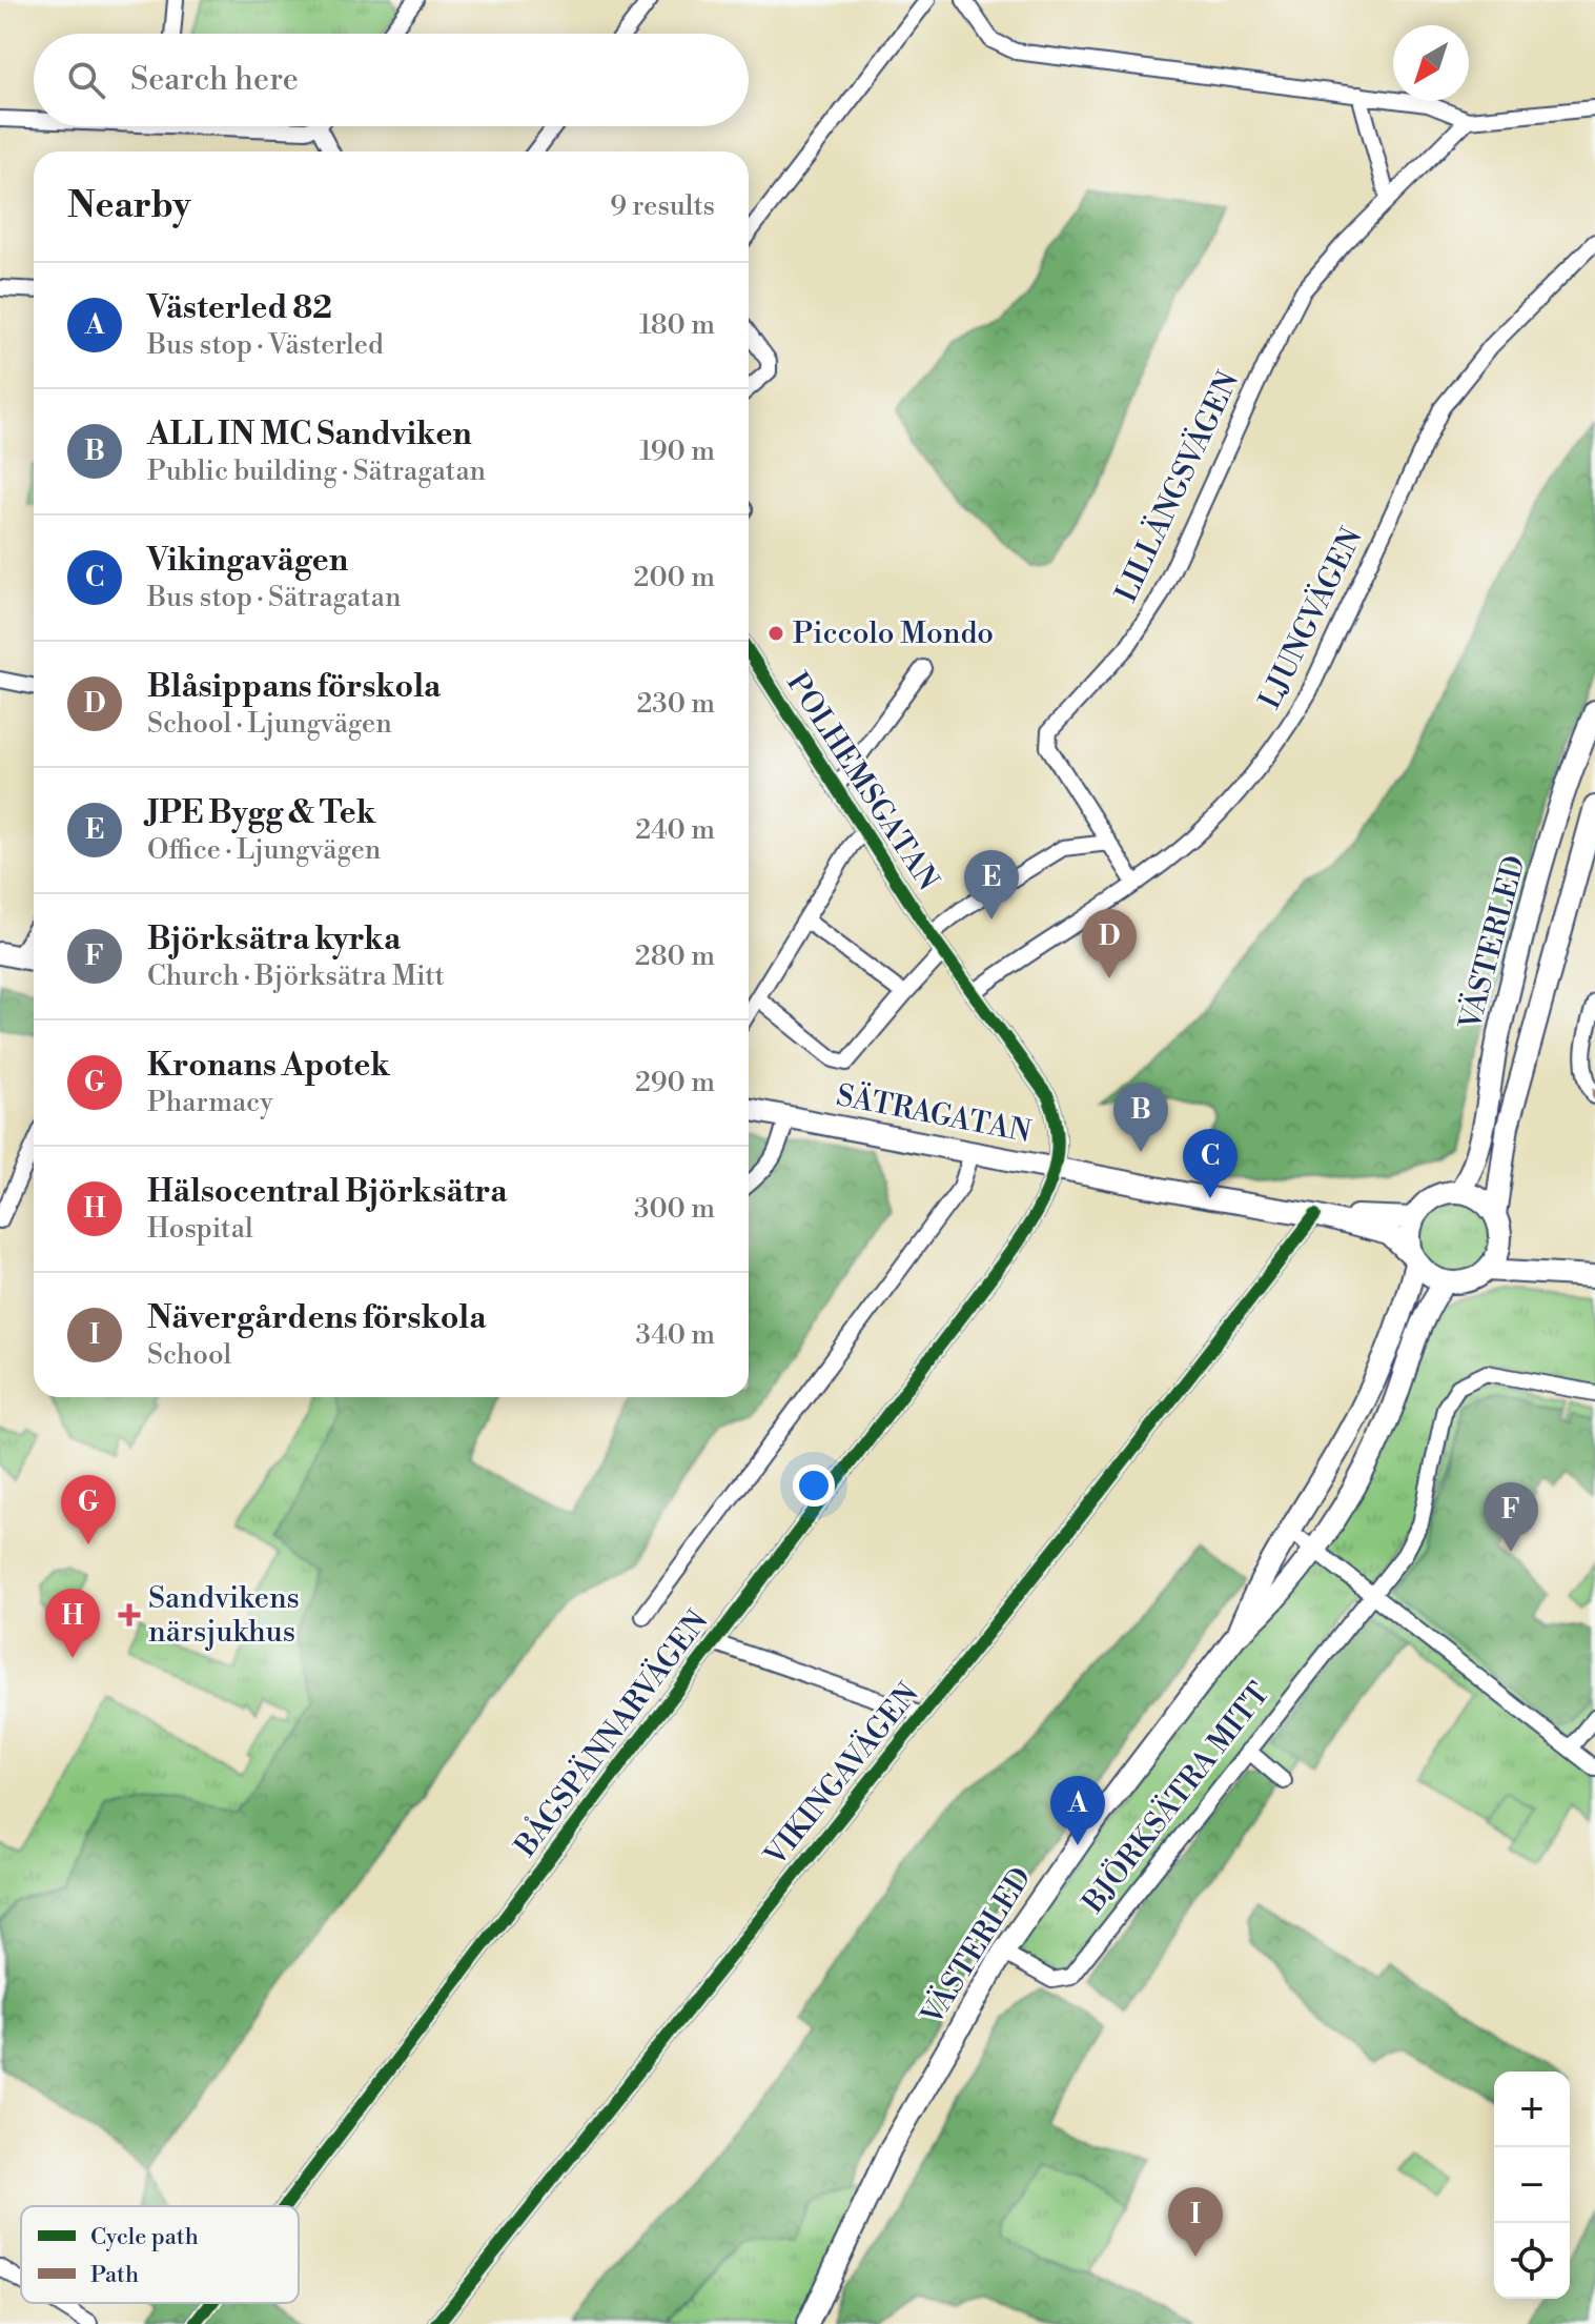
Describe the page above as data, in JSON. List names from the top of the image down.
{
  "streets": {
    "street": [
      "LILLÄNGSVÄGEN",
      "LJUNGVÄGEN",
      "POLHEMSGATAN",
      "VÄSTERLED",
      "SÄTRAGATAN",
      "BÅGSPÄNNARVÄGEN",
      "VIKINGAVÄGEN",
      "BJÖRKSÄTRA MITT"
    ]
  },
  "crossings": [
    ["LILLÄNGSVÄGEN", "LJUNGVÄGEN"],
    ["LJUNGVÄGEN", "POLHEMSGATAN"],
    ["POLHEMSGATAN", "SÄTRAGATAN"],
    ["POLHEMSGATAN", "BÅGSPÄNNARVÄGEN"],
    ["VÄSTERLED", "SÄTRAGATAN"],
    ["VÄSTERLED", "BJÖRKSÄTRA MITT"],
    ["SÄTRAGATAN", "BÅGSPÄNNARVÄGEN"],
    ["SÄTRAGATAN", "VIKINGAVÄGEN"]
  ],
  "places": {
    "other": ["Piccolo Mondo"],
    "health": ["Sandvikens närsjukhus"]
  },
  "legend": ["Cycle path", "Path"],
  "north": "bottom left",
  "page": {
    "search": "Search here",
    "heading": ["Nearby", "9 results"],
    "list": [
      {
        "mark": "A",
        "name": "Västerled 82",
        "note": "Bus stop · Västerled",
        "value": "180 m"
      },
      {
        "mark": "B",
        "name": "ALL IN MC Sandviken",
        "note": "Public building · Sätragatan",
        "value": "190 m"
      },
      {
        "mark": "C",
        "name": "Vikingavägen",
        "note": "Bus stop · Sätragatan",
        "value": "200 m"
      },
      {
        "mark": "D",
        "name": "Blåsippans förskola",
        "note": "School · Ljungvägen",
        "value": "230 m"
      },
      {
        "mark": "E",
        "name": "JPE Bygg & Tek",
        "note": "Office · Ljungvägen",
        "value": "240 m"
      },
      {
        "mark": "F",
        "name": "Björksätra kyrka",
        "note": "Church · Björksätra Mitt",
        "value": "280 m"
      },
      {
        "mark": "G",
        "name": "Kronans Apotek",
        "note": "Pharmacy",
        "value": "290 m"
      },
      {
        "mark": "H",
        "name": "Hälsocentral Björksätra",
        "note": "Hospital",
        "value": "300 m"
      },
      {
        "mark": "I",
        "name": "Nävergårdens förskola",
        "note": "School",
        "value": "340 m"
      }
    ],
    "pins": [
      "E",
      "D",
      "B",
      "C",
      "G",
      "F",
      "H",
      "A",
      "I"
    ],
    "map_buttons": ["+", "−"]
  }
}
